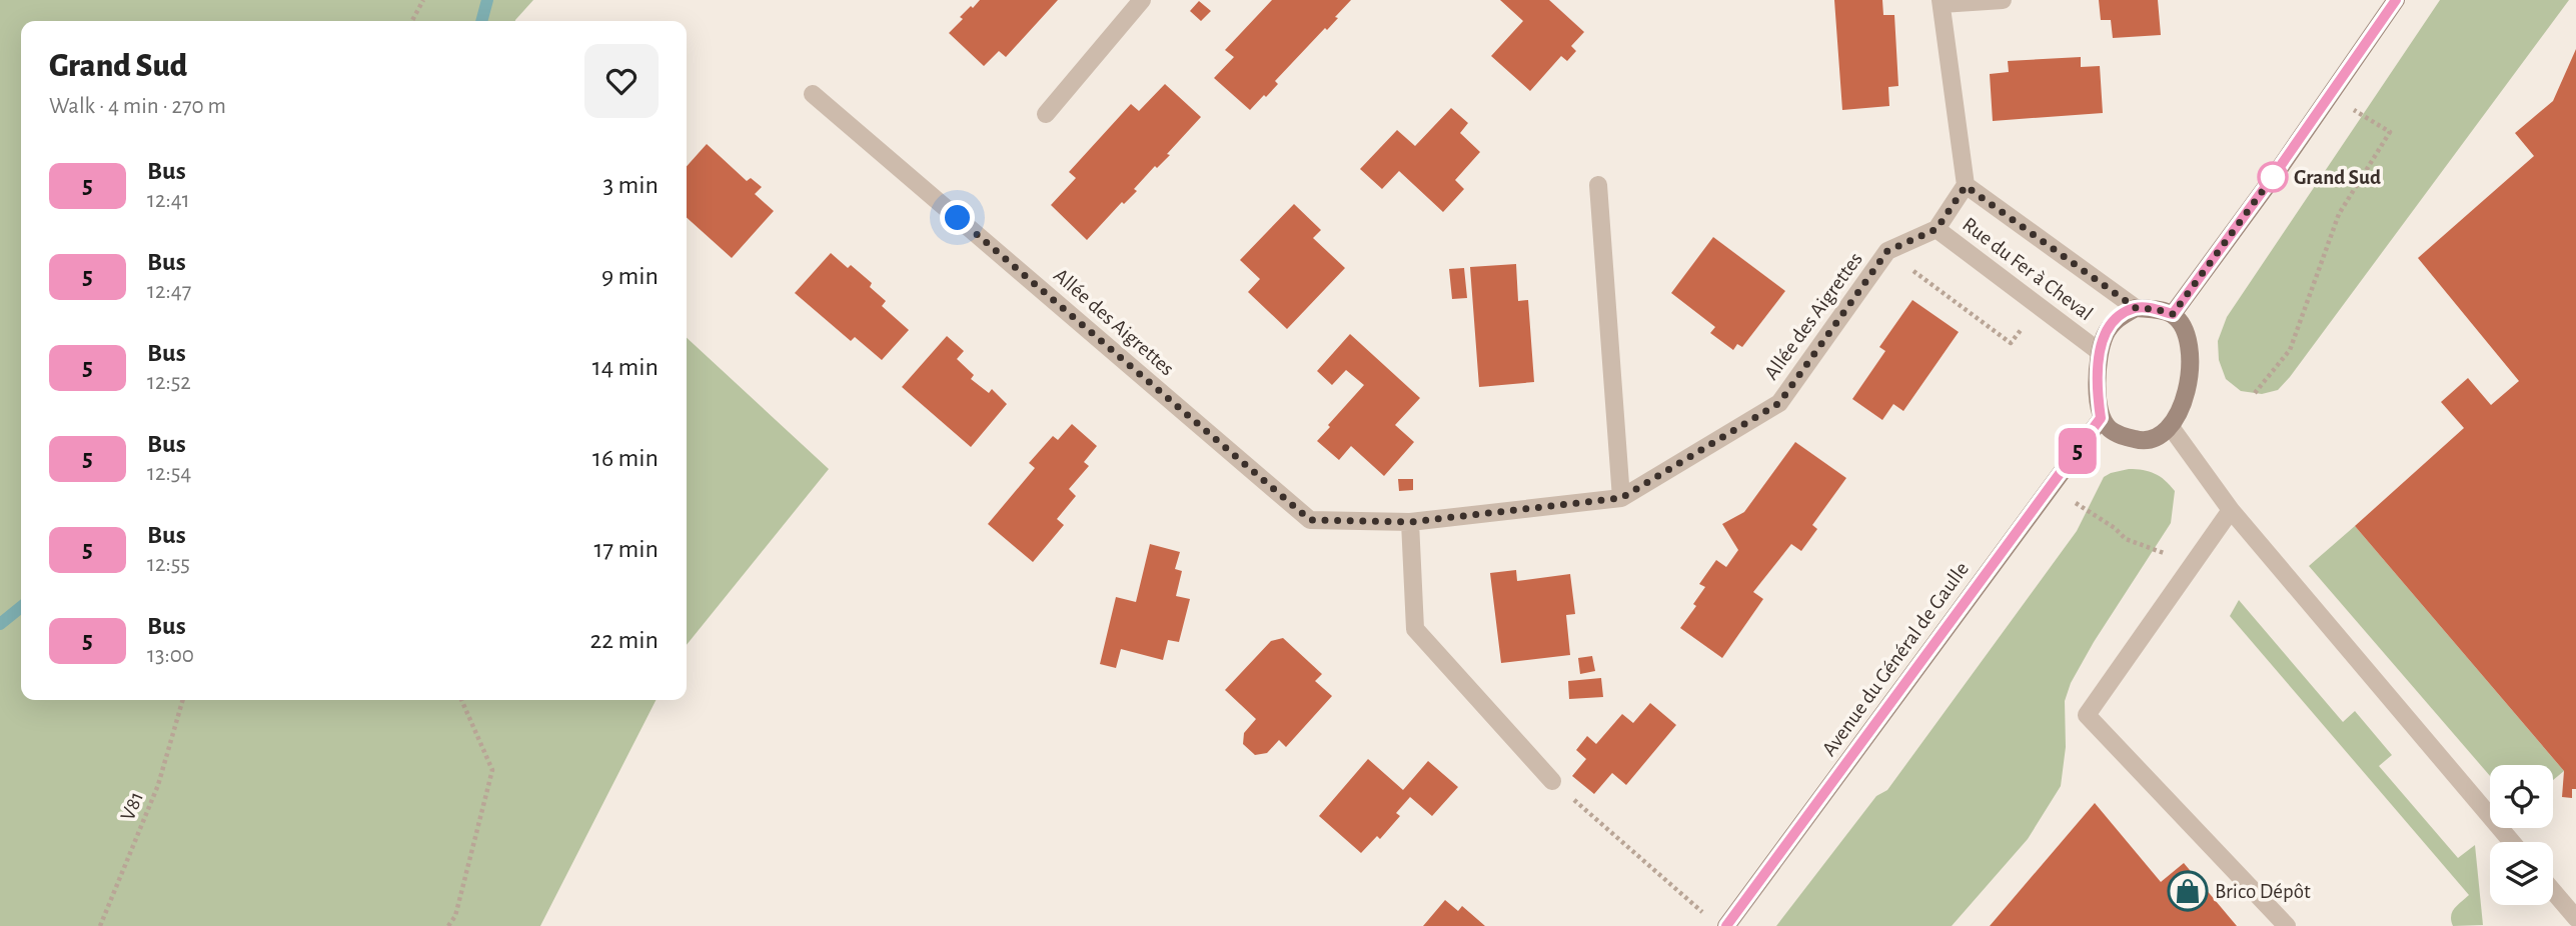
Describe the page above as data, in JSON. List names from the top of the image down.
{
  "streets": {
    "street": ["Rue du Fer à Cheval", "Allée des Aigrettes", "Avenue du Général de Gaulle"],
    "path": ["V81"]
  },
  "crossings": [
    ["Rue du Fer à Cheval", "Allée des Aigrettes"],
    ["Rue du Fer à Cheval", "Avenue du Général de Gaulle"]
  ],
  "places": {
    "other": ["Grand Sud"],
    "shop": ["Brico Dépôt"]
  },
  "lines": ["bus line 5"],
  "page": {
    "on_map": "5",
    "heading": ["Grand Sud", "Walk · 4 min · 270 m"],
    "list": [
      {
        "mark": "5",
        "name": "Bus",
        "note": "12:41",
        "value": "3 min"
      },
      {
        "mark": "5",
        "name": "Bus",
        "note": "12:47",
        "value": "9 min"
      },
      {
        "mark": "5",
        "name": "Bus",
        "note": "12:52",
        "value": "14 min"
      },
      {
        "mark": "5",
        "name": "Bus",
        "note": "12:54",
        "value": "16 min"
      },
      {
        "mark": "5",
        "name": "Bus",
        "note": "12:55",
        "value": "17 min"
      },
      {
        "mark": "5",
        "name": "Bus",
        "note": "13:00",
        "value": "22 min"
      }
    ]
  }
}
